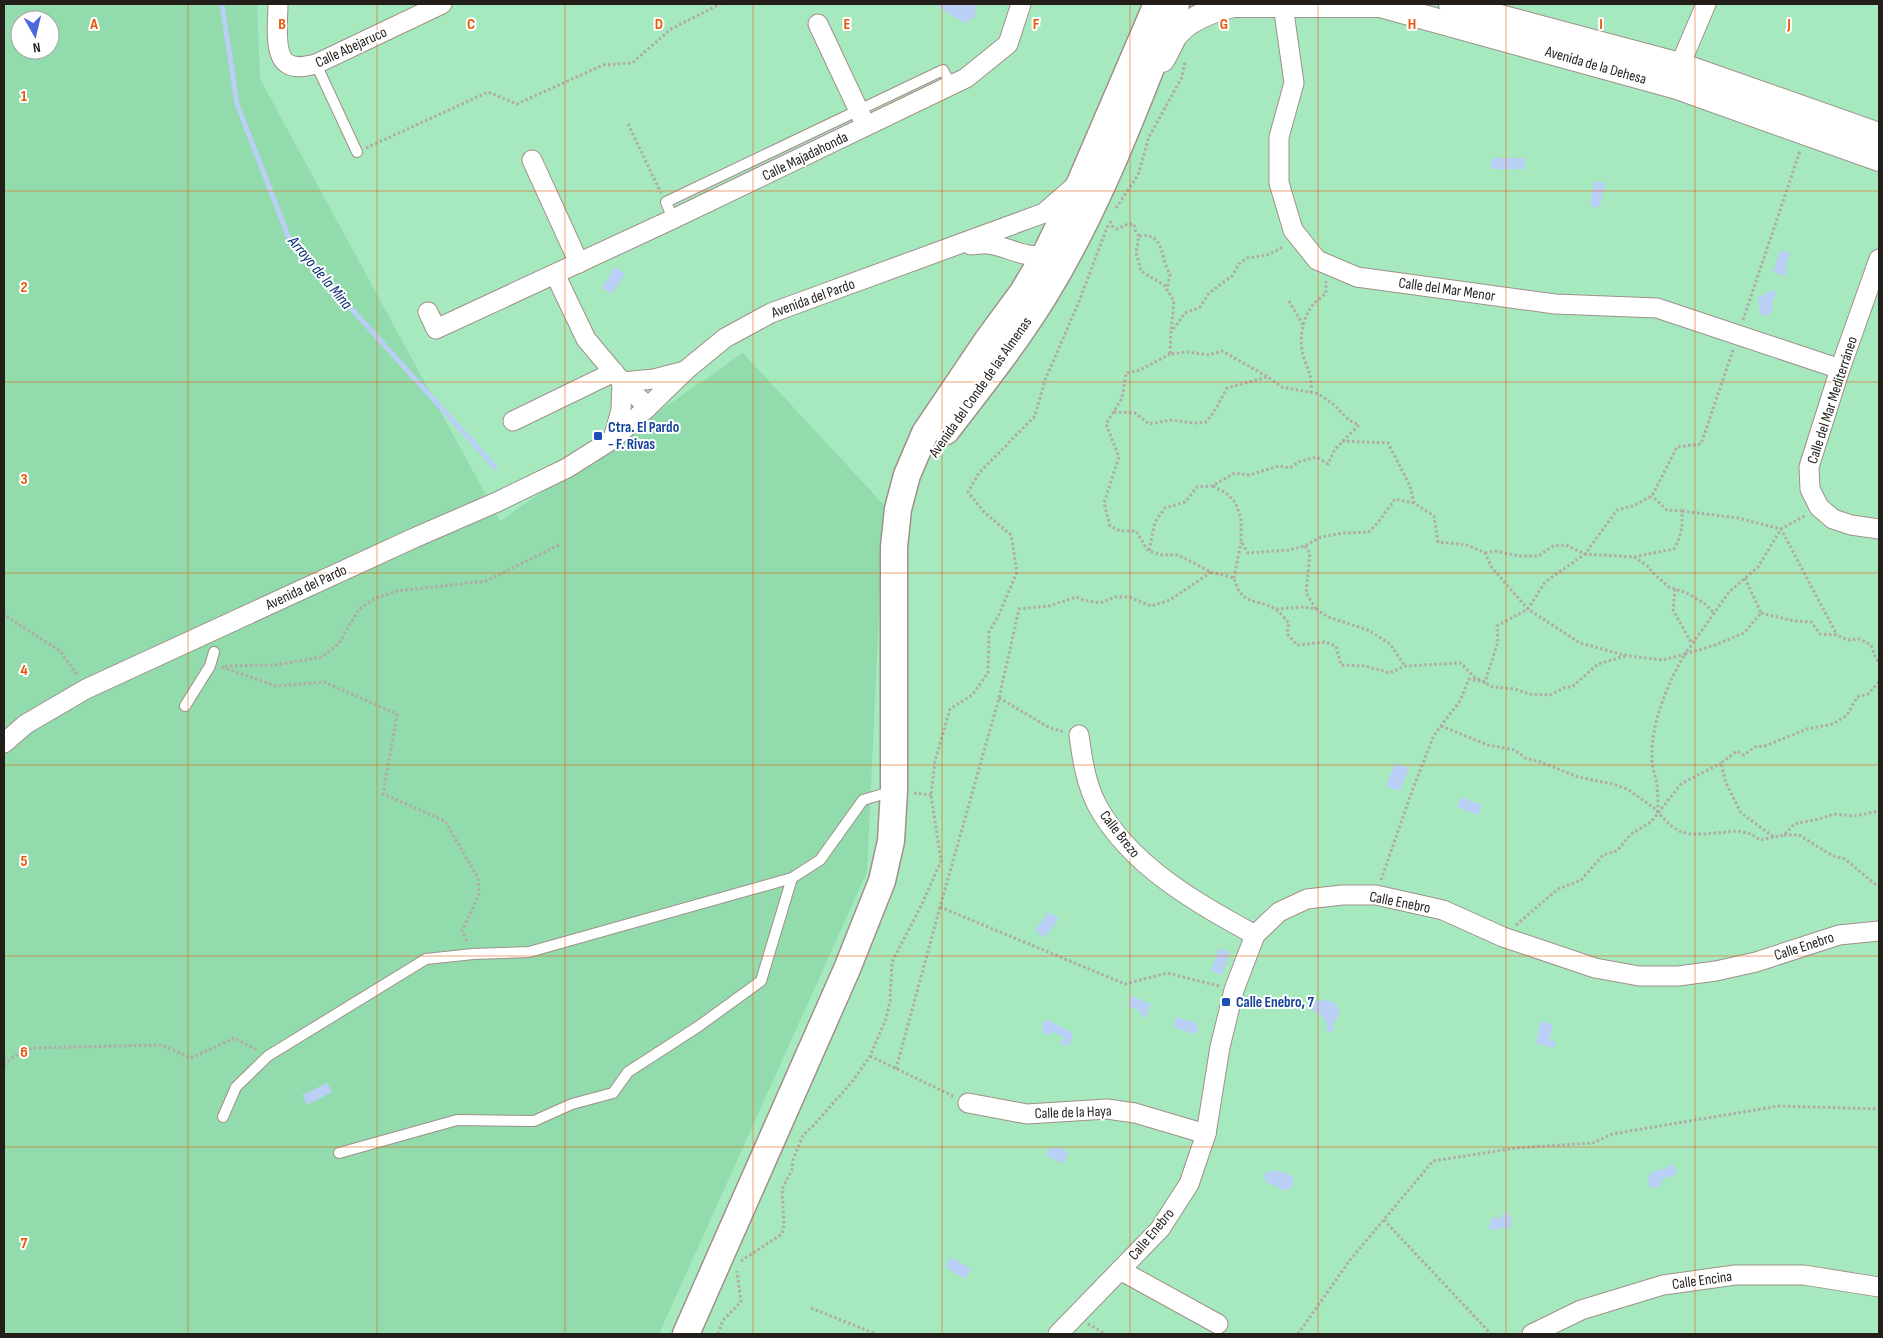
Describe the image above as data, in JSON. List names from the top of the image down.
{
  "streets": {
    "main road": ["Avenida del Conde de las Almenas"],
    "street": [
      "Calle Abejaruco",
      "Avenida de la Dehesa",
      "Calle Majadahonda",
      "Calle del Mar Menor",
      "Avenida del Pardo",
      "Calle del Mar Mediterráneo",
      "Calle Brezo",
      "Calle Enebro",
      "Calle de la Haya",
      "Calle Encina"
    ]
  },
  "crossings": [
    ["Avenida de la Dehesa", "Calle del Mar Menor"],
    ["Avenida de la Dehesa", "Avenida del Conde de las Almenas"],
    ["Calle del Mar Menor", "Calle del Mar Mediterráneo"],
    ["Calle Brezo", "Calle Enebro"],
    ["Calle Enebro", "Calle de la Haya"]
  ],
  "water": ["Arroyo de la Mina"],
  "places": {
    "transit": ["Ctra. El Pardo - F. Rivas", "Calle Enebro, 7"]
  },
  "north": "bottom",
  "grid": {
    "columns": [
      "A",
      "B",
      "C",
      "D",
      "E",
      "F",
      "G",
      "H",
      "I",
      "J"
    ],
    "rows": [
      "1",
      "2",
      "3",
      "4",
      "5",
      "6",
      "7"
    ]
  }
}
